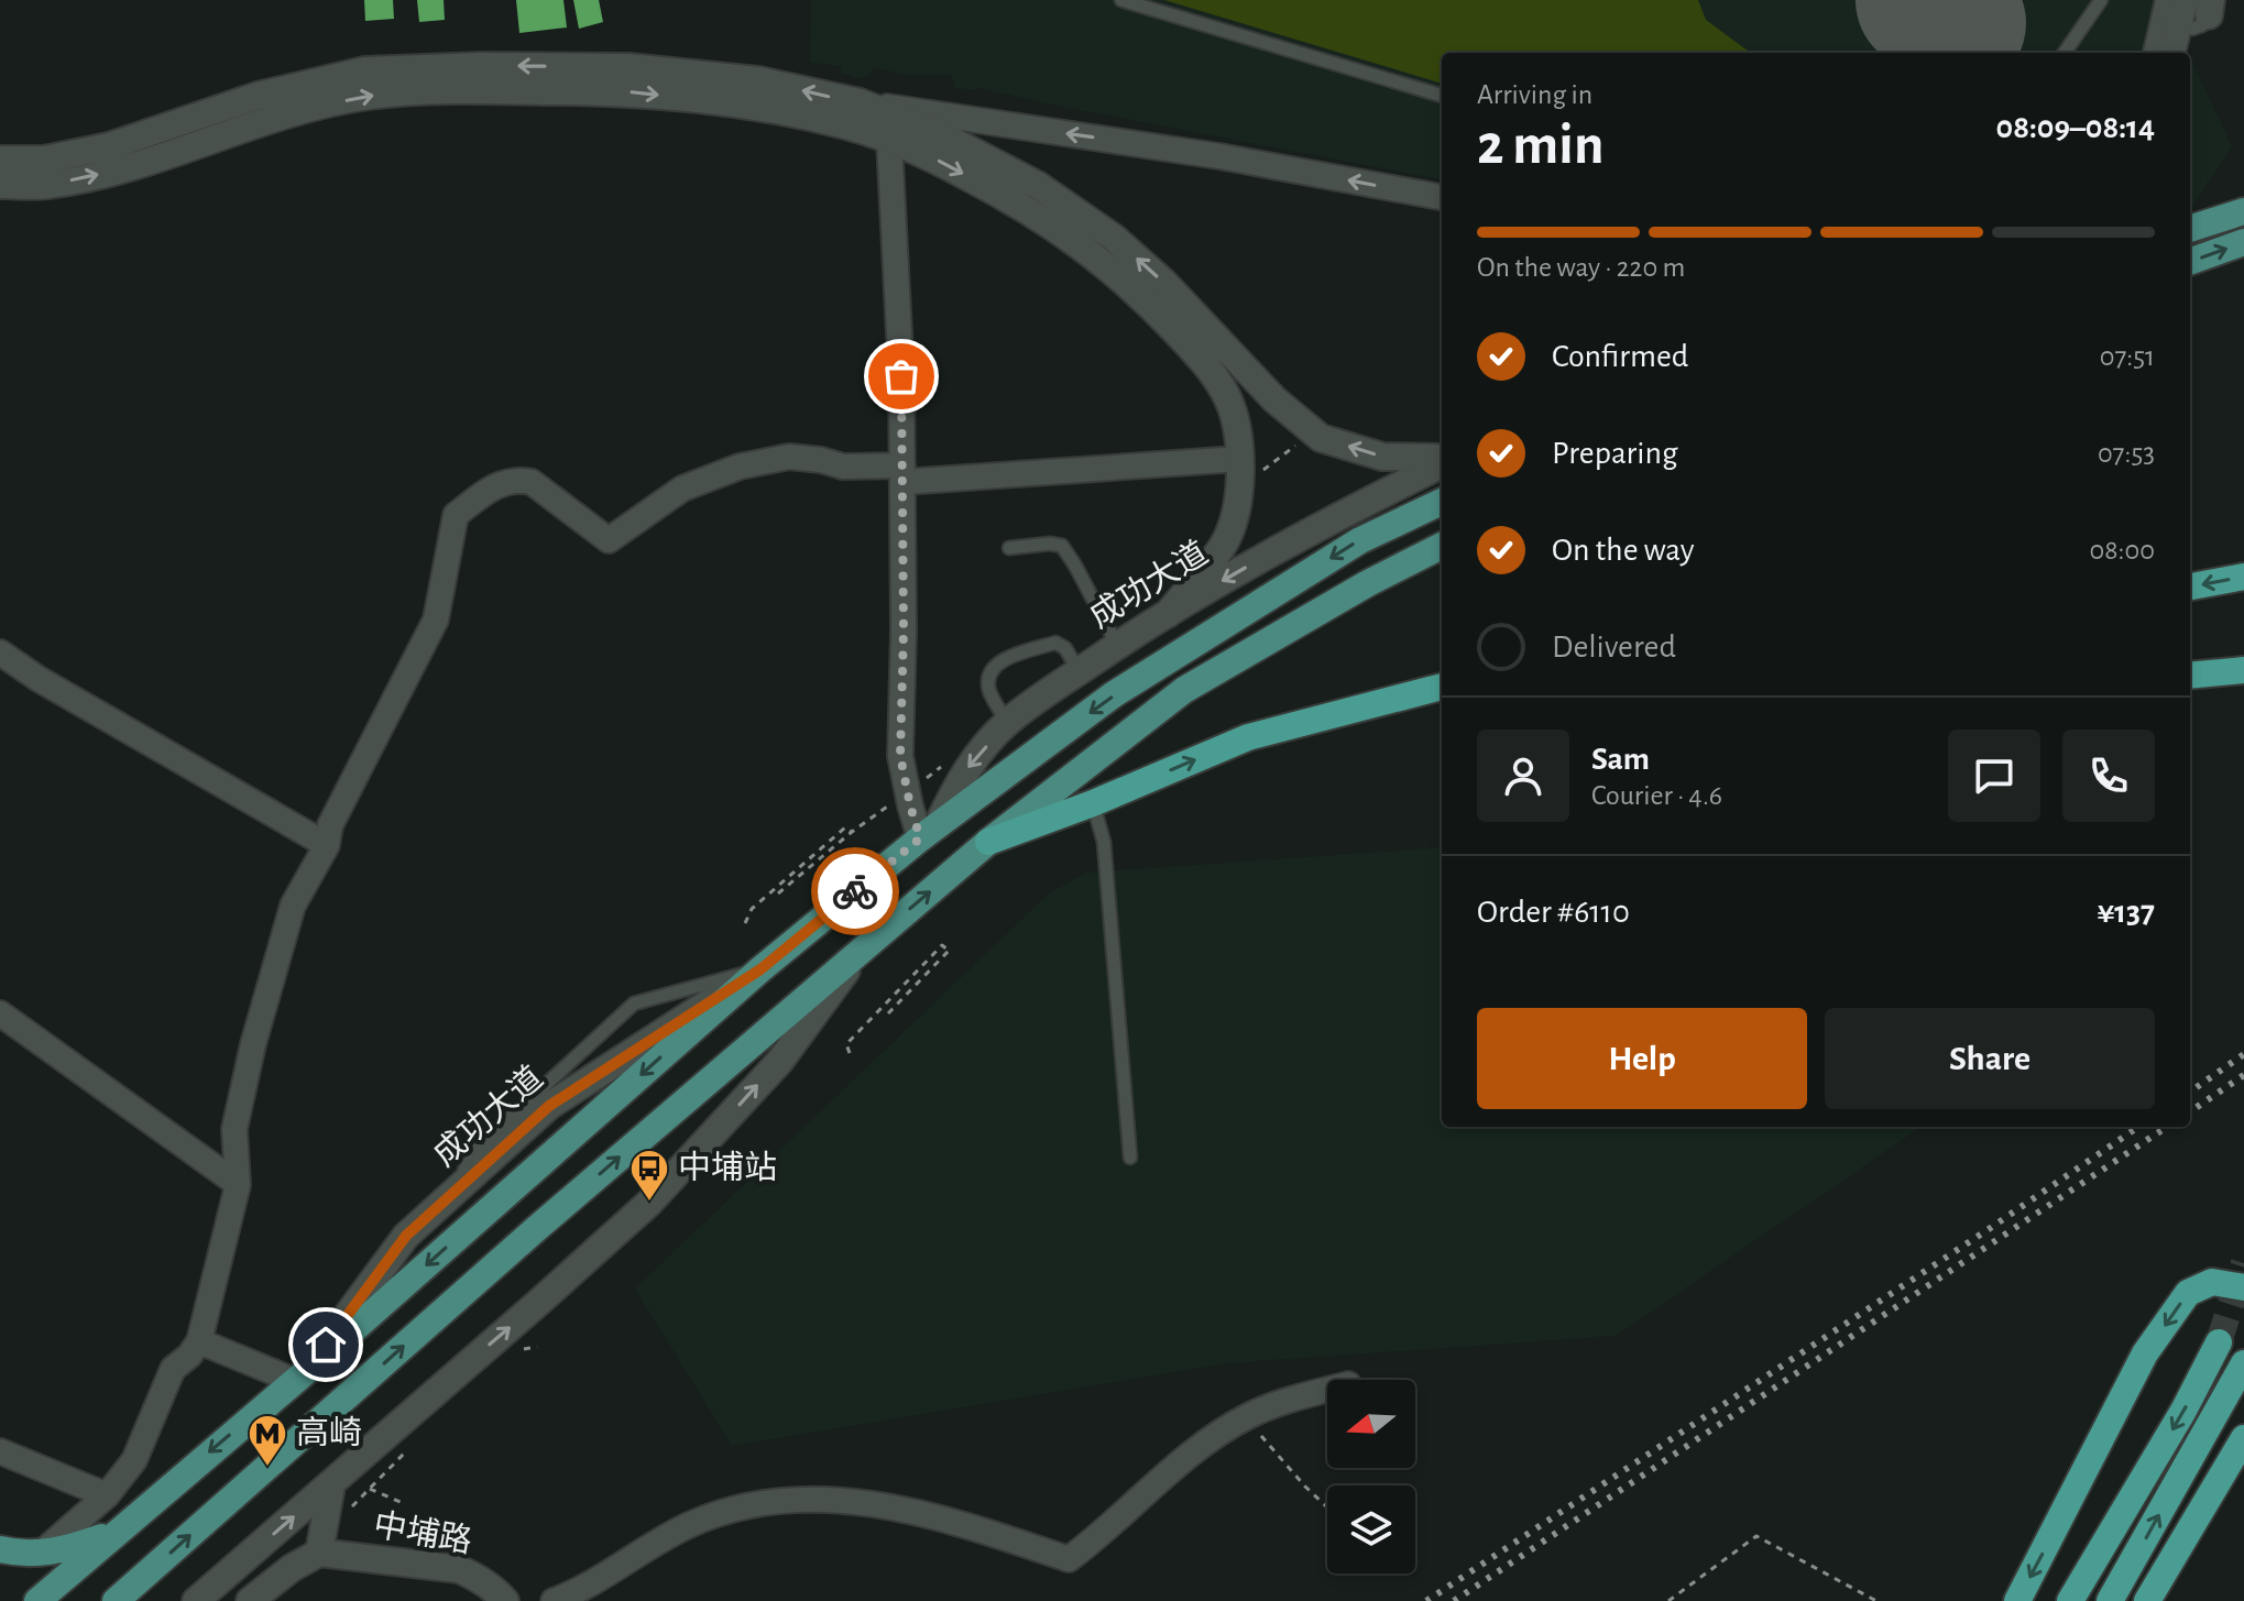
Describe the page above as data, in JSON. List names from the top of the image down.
{
  "streets": {
    "main road": ["成功大道", "中埔路"]
  },
  "places": {
    "bus stop": ["中埔站"],
    "metro station": ["高崎"]
  },
  "north": "left",
  "page": {
    "heading": ["2 min", "Arriving in", "08:09–08:14"],
    "panel": [
      "Sam",
      "Courier · 4.6",
      "Order #6110",
      "¥137"
    ],
    "bar": "On the way · 220 m",
    "list": [
      ["Confirmed", "07:51"],
      ["Preparing", "07:53"],
      ["On the way", "08:00"],
      "Delivered"
    ],
    "buttons": ["Help", "Share"]
  }
}
